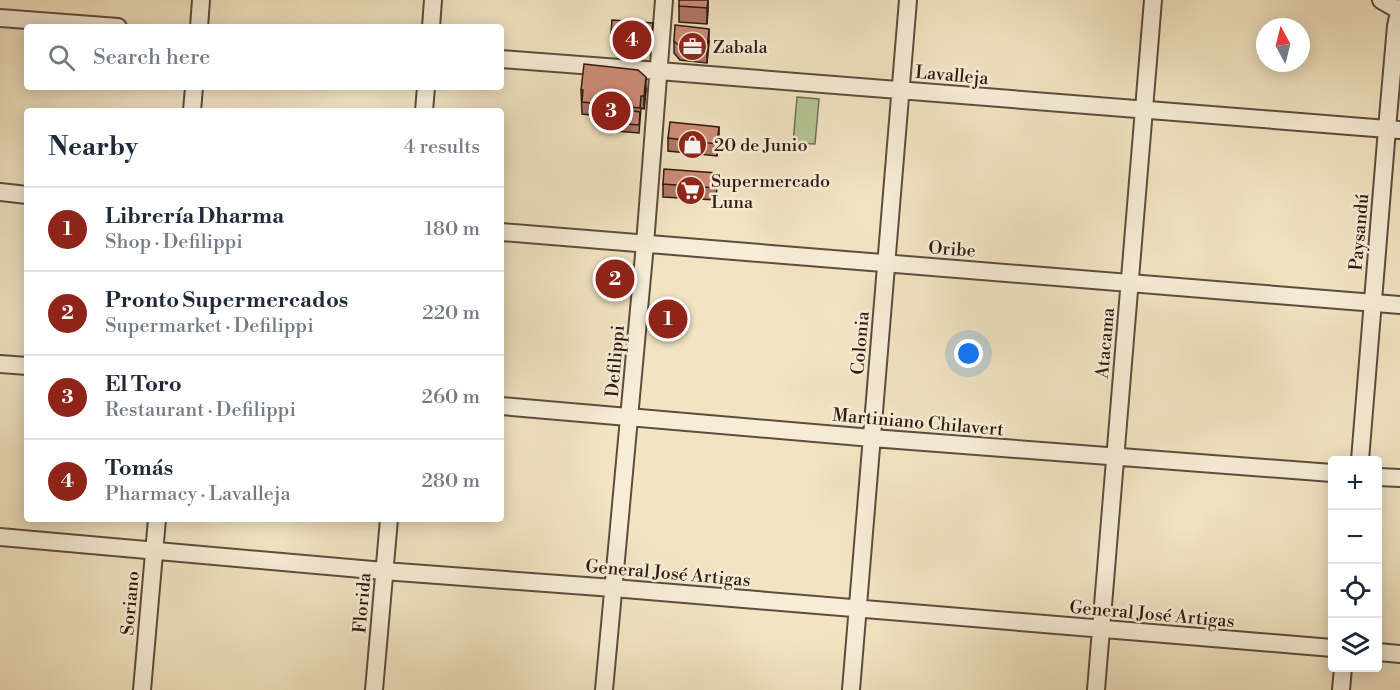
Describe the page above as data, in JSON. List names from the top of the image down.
{
  "streets": {
    "street": [
      "Lavalleja",
      "Paysandú",
      "Oribe",
      "Colonia",
      "Atacama",
      "Defilippi",
      "Martiniano Chilavert",
      "General José Artigas",
      "Soriano",
      "Florida"
    ]
  },
  "crossings": [
    ["Lavalleja", "Paysandú"],
    ["Lavalleja", "Colonia"],
    ["Lavalleja", "Atacama"],
    ["Lavalleja", "Defilippi"],
    ["Paysandú", "Oribe"],
    ["Oribe", "Colonia"],
    ["Oribe", "Atacama"],
    ["Oribe", "Defilippi"],
    ["Colonia", "Martiniano Chilavert"],
    ["Colonia", "General José Artigas"],
    ["Atacama", "Martiniano Chilavert"],
    ["Atacama", "General José Artigas"],
    ["Defilippi", "Martiniano Chilavert"],
    ["Defilippi", "General José Artigas"],
    ["General José Artigas", "Soriano"],
    ["General José Artigas", "Florida"]
  ],
  "places": {
    "office": ["Zabala"],
    "shop": ["20 de Junio"],
    "supermarket": ["Supermercado Luna"]
  },
  "north": "top",
  "page": {
    "pins": [
      "4",
      "3",
      "2",
      "1"
    ],
    "search": "Search here",
    "heading": ["Nearby", "4 results"],
    "list": [
      {
        "mark": "1",
        "name": "Librería Dharma",
        "note": "Shop · Defilippi",
        "value": "180 m"
      },
      {
        "mark": "2",
        "name": "Pronto Supermercados",
        "note": "Supermarket · Defilippi",
        "value": "220 m"
      },
      {
        "mark": "3",
        "name": "El Toro",
        "note": "Restaurant · Defilippi",
        "value": "260 m"
      },
      {
        "mark": "4",
        "name": "Tomás",
        "note": "Pharmacy · Lavalleja",
        "value": "280 m"
      }
    ],
    "map_buttons": ["+", "−"]
  }
}
